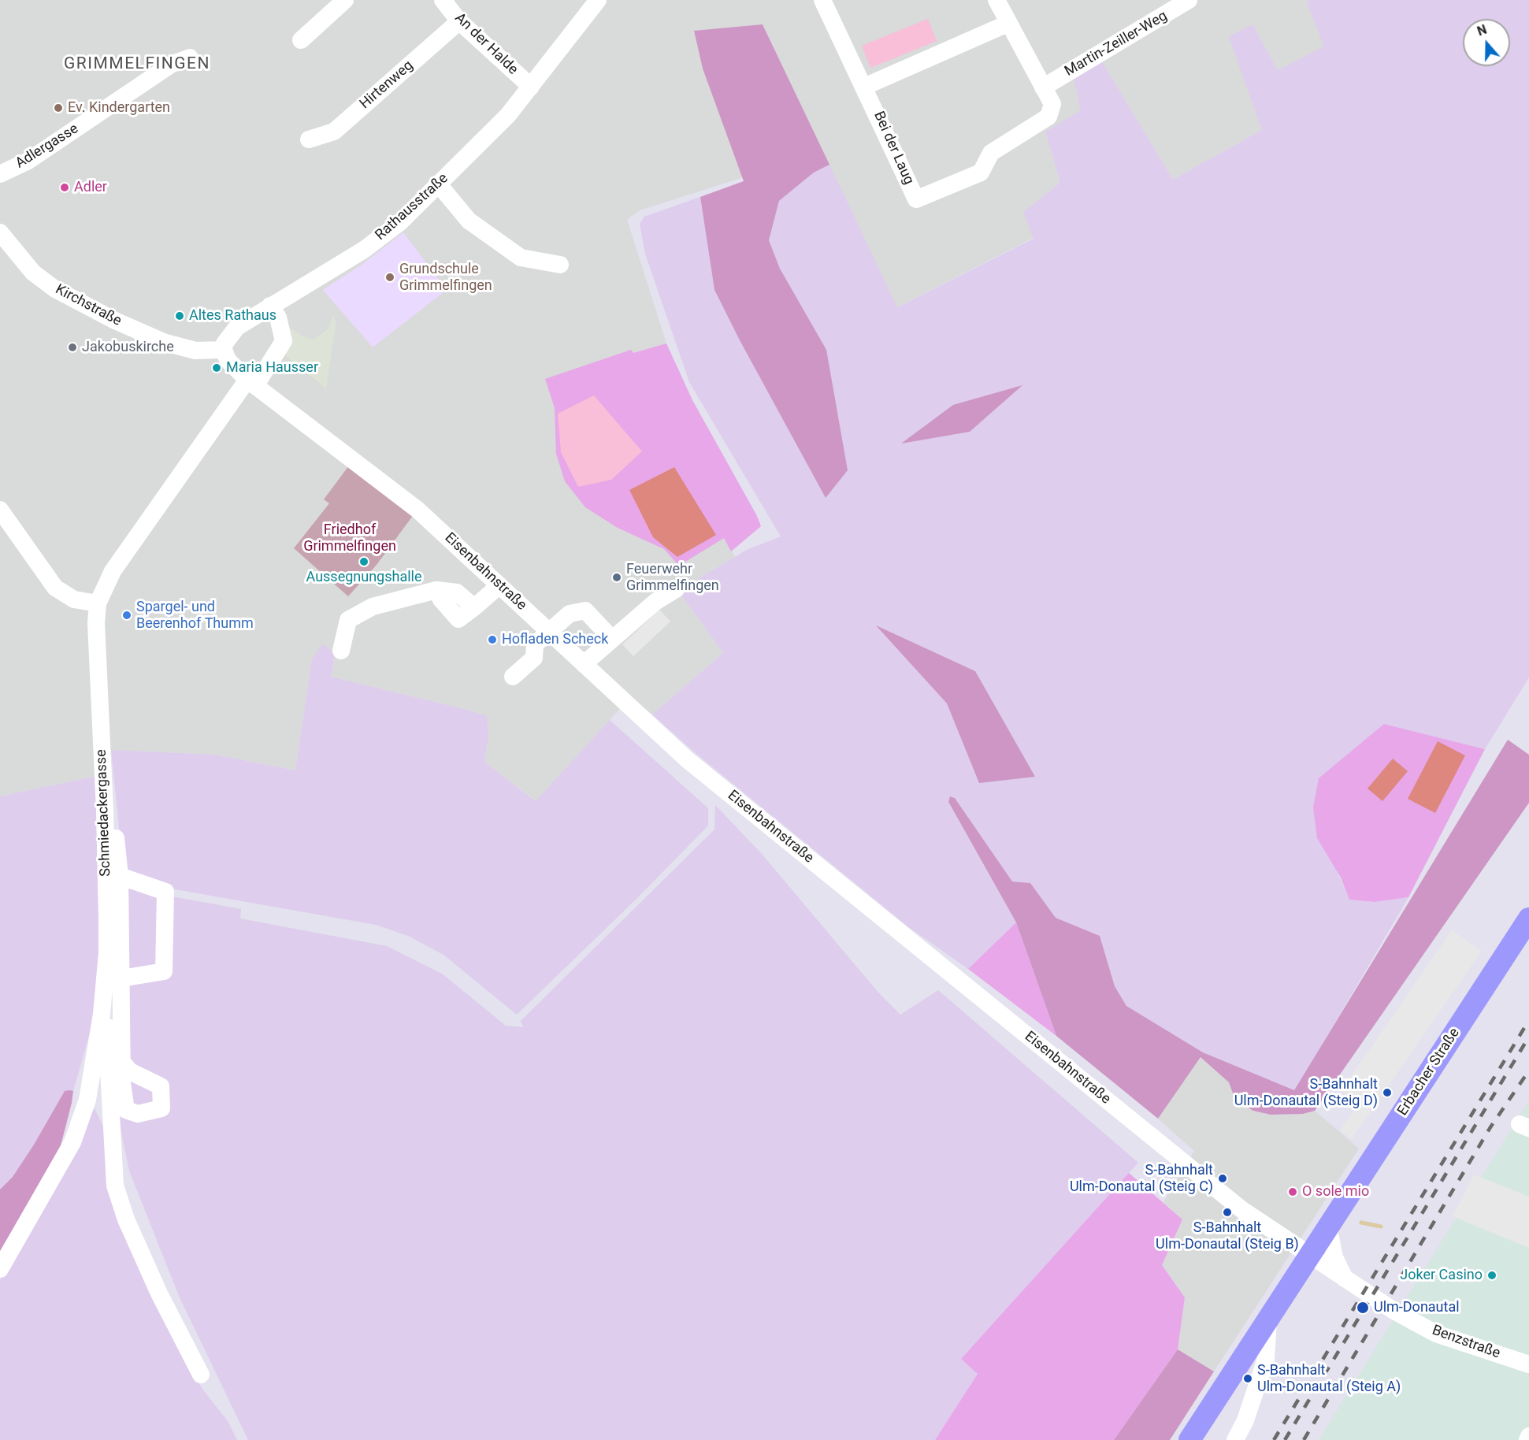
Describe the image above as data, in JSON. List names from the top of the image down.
{
  "streets": {
    "main road": ["Erbacher Straße"],
    "street": [
      "An der Halde",
      "Martin-Zeiller-Weg",
      "Hirtenweg",
      "Adlergasse",
      "Bei der Laug",
      "Rathausstraße",
      "Kirchstraße",
      "Eisenbahnstraße",
      "Schmiedackergasse",
      "Benzstraße"
    ]
  },
  "crossings": [
    ["An der Halde", "Hirtenweg"],
    ["An der Halde", "Rathausstraße"],
    ["Martin-Zeiller-Weg", "Bei der Laug"],
    ["Rathausstraße", "Kirchstraße"],
    ["Rathausstraße", "Schmiedackergasse"],
    ["Eisenbahnstraße", "Schmiedackergasse"],
    ["Eisenbahnstraße", "Erbacher Straße"],
    ["Eisenbahnstraße", "Benzstraße"],
    ["Erbacher Straße", "Benzstraße"]
  ],
  "districts": ["GRIMMELFINGEN"],
  "parks": ["Friedhof Grimmelfingen"],
  "places": [
    "Ev. Kindergarten",
    "Adler",
    "Grundschule Grimmelfingen",
    "Altes Rathaus",
    "Jakobuskirche",
    "Maria Hausser",
    "Aussegnungshalle",
    "Feuerwehr Grimmelfingen",
    "Spargel- und Beerenhof Thumm",
    "Hofladen Scheck",
    "S-Bahnhalt Ulm-Donautal (Steig D)",
    "S-Bahnhalt Ulm-Donautal (Steig C)",
    "O sole mio",
    "S-Bahnhalt Ulm-Donautal (Steig B)",
    "Joker Casino",
    "Ulm-Donautal",
    "S-Bahnhalt Ulm-Donautal (Steig A)"
  ],
  "north": "top"
}
